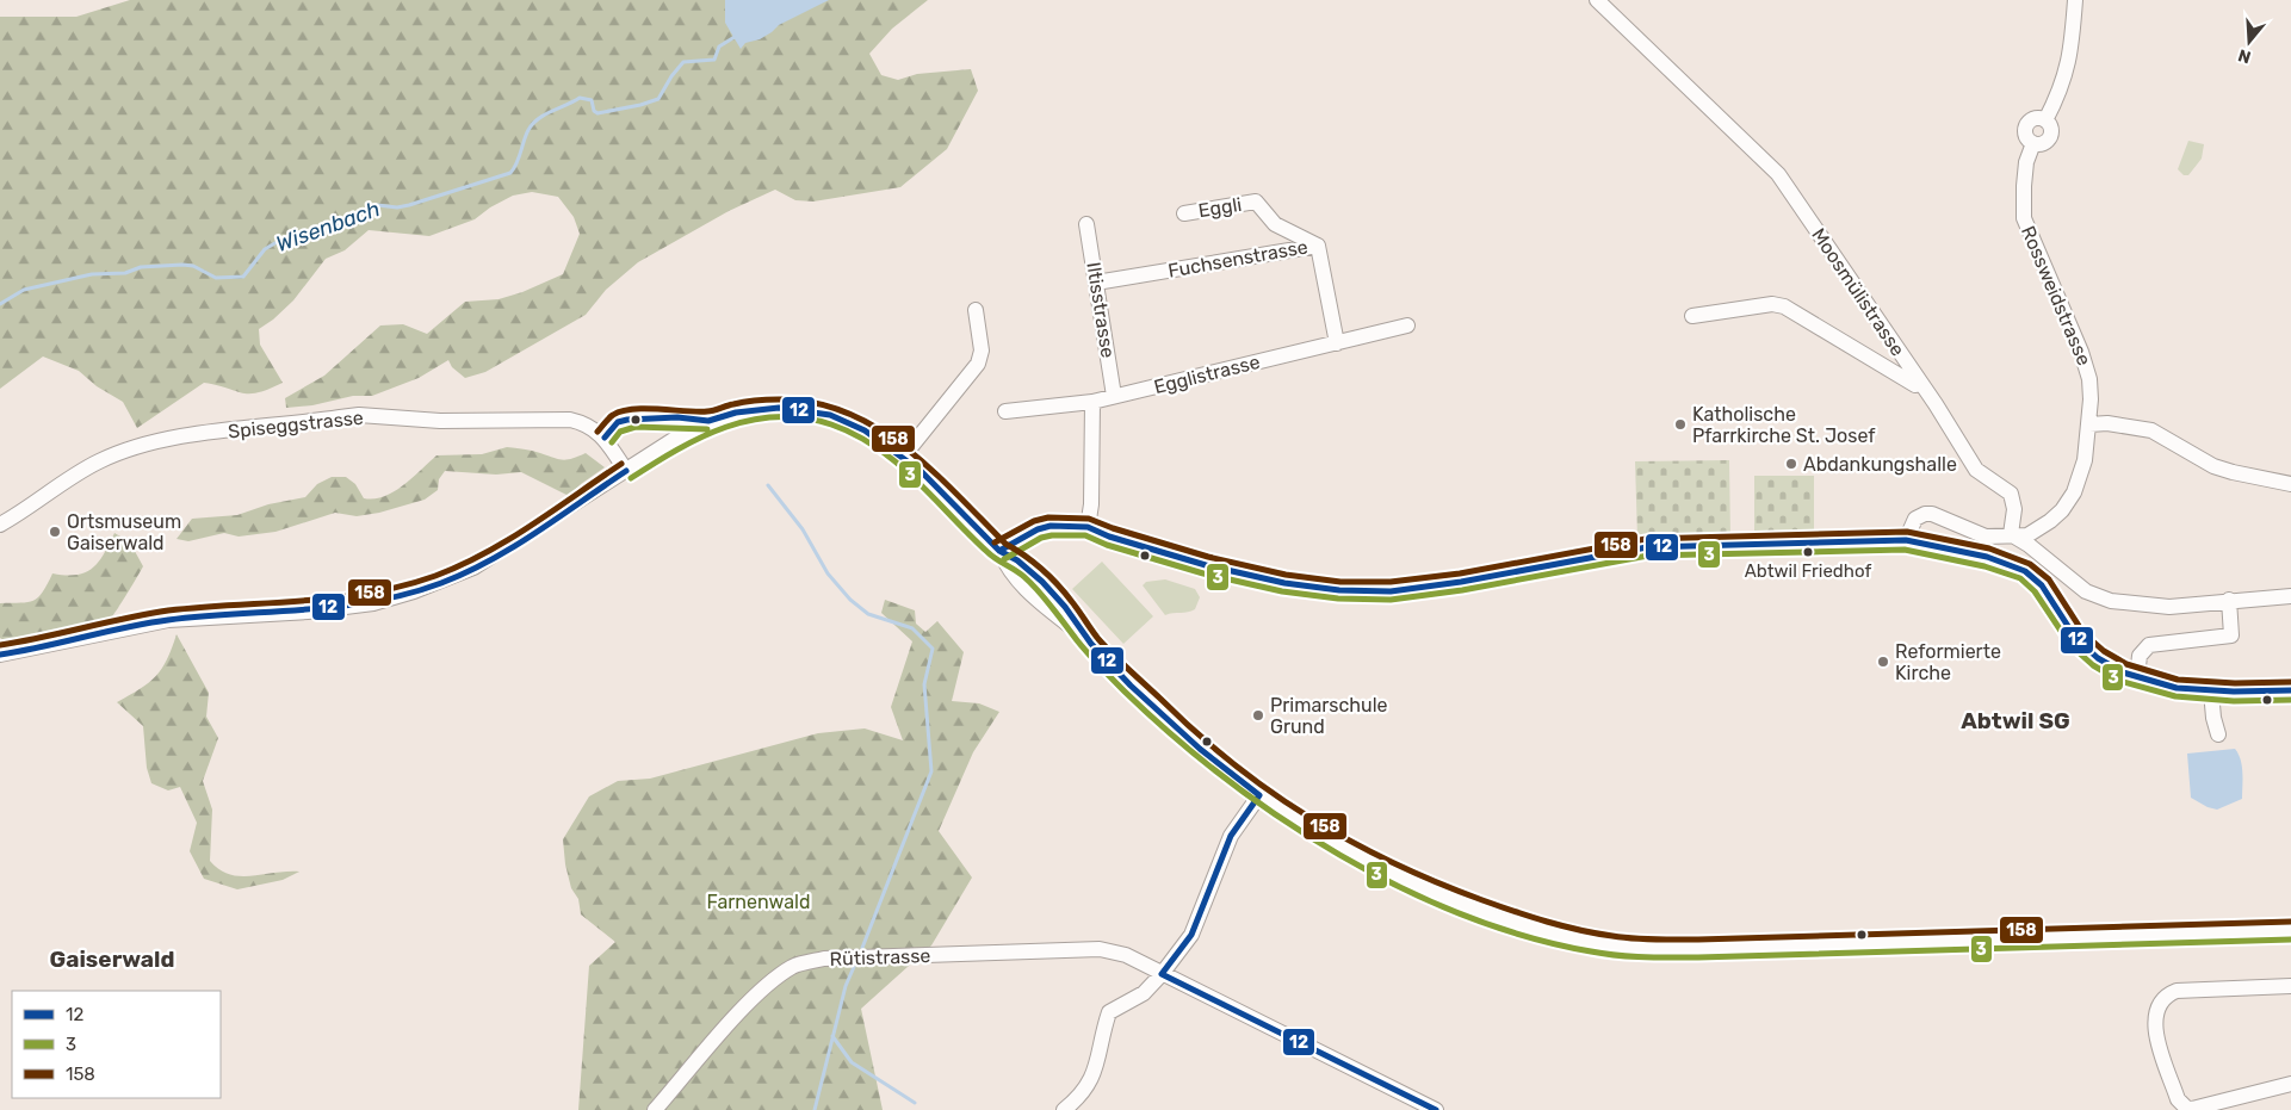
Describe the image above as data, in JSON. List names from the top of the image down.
{
  "streets": {
    "street": [
      "Eggli",
      "Fuchsenstrasse",
      "Moosmülistrasse",
      "Rossweidstrasse",
      "Iltisstrasse",
      "Egglistrasse",
      "Spiseggstrasse",
      "Rütistrasse"
    ]
  },
  "crossings": [
    ["Eggli", "Fuchsenstrasse"],
    ["Fuchsenstrasse", "Iltisstrasse"],
    ["Fuchsenstrasse", "Egglistrasse"],
    ["Moosmülistrasse", "Rossweidstrasse"],
    ["Iltisstrasse", "Egglistrasse"]
  ],
  "districts": ["Abtwil SG", "Gaiserwald"],
  "water": ["Wisenbach"],
  "parks": ["Farnenwald"],
  "places": [
    "Katholische Pfarrkirche St. Josef",
    "Abdankungshalle",
    "Ortsmuseum Gaiserwald",
    "Abtwil Friedhof",
    "Reformierte Kirche",
    "Primarschule Grund"
  ],
  "lines": ["transit line 158", "transit line 12", "transit line 3"],
  "legend": ["12", "3", "158"],
  "north": "bottom"
}
